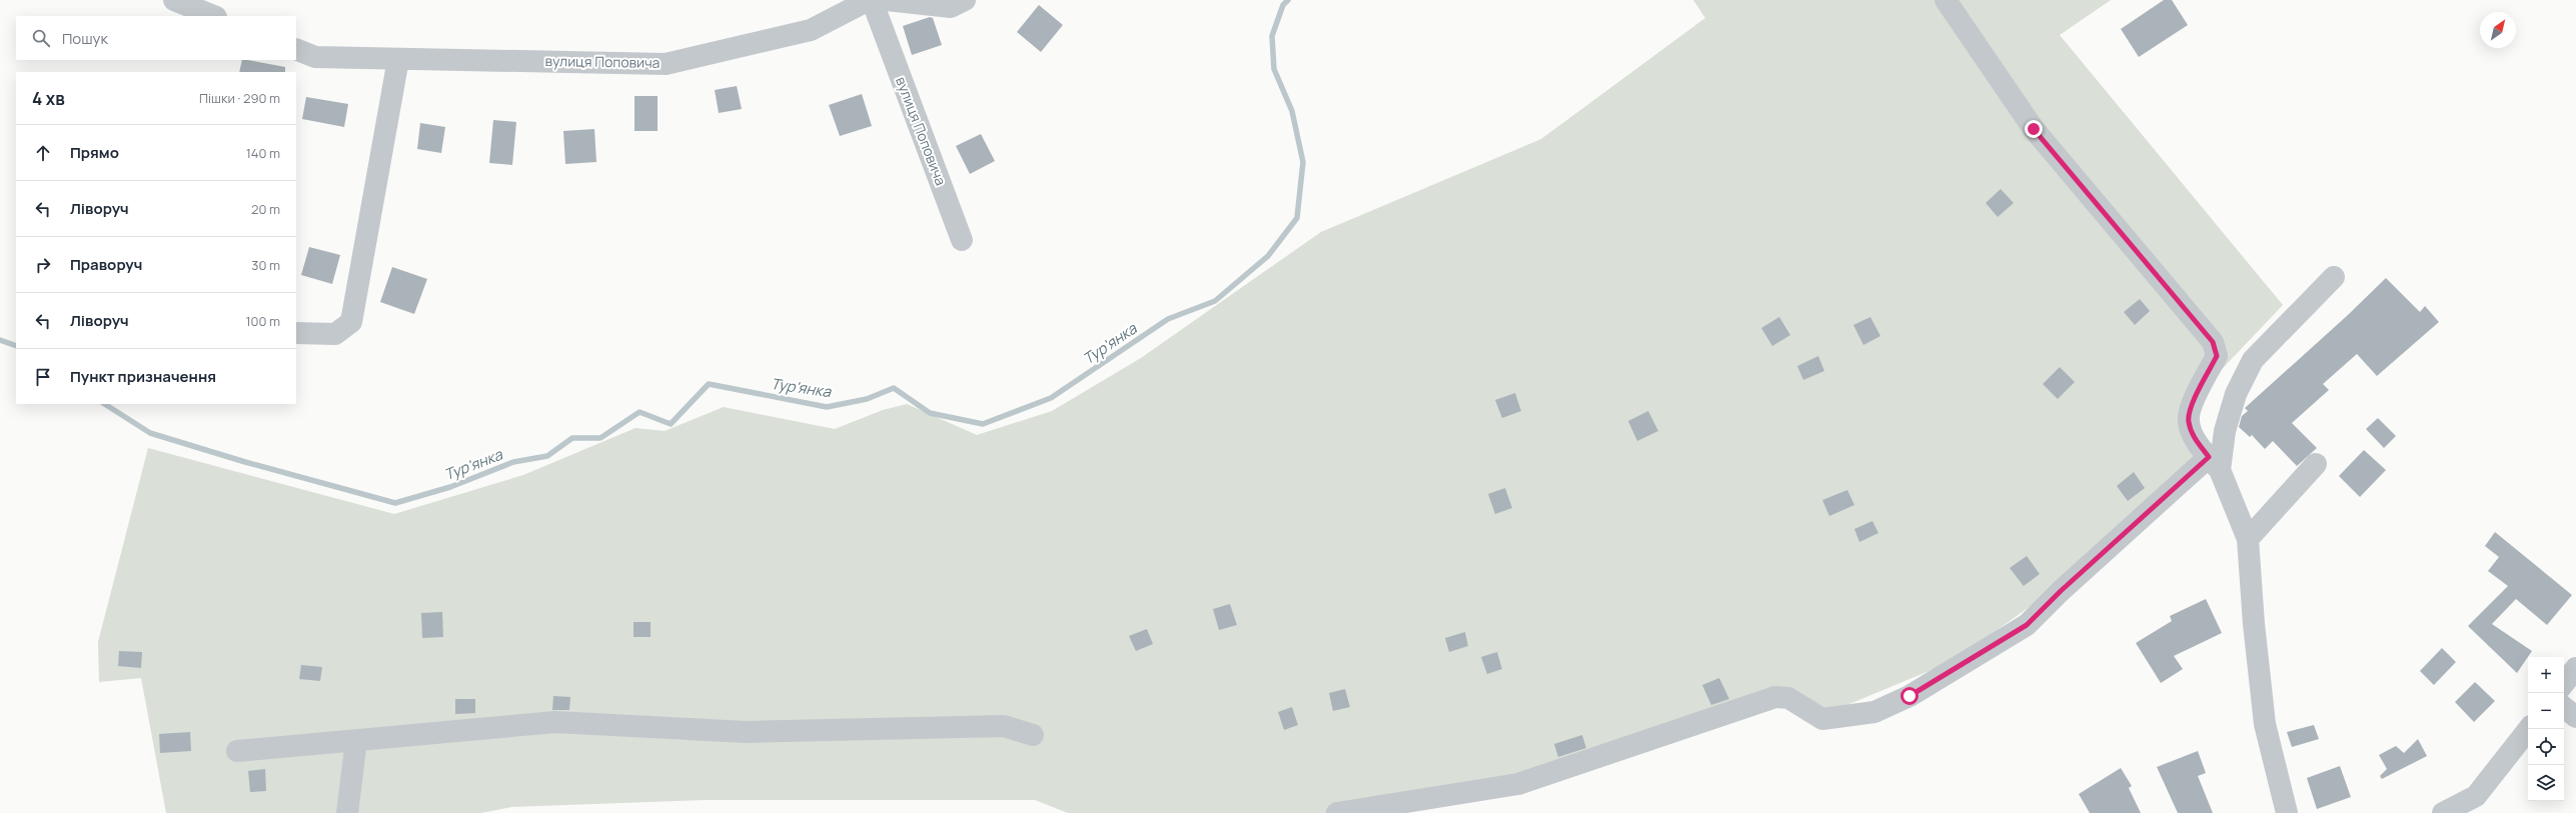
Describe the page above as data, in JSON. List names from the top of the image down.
{
  "streets": {
    "street": ["вулиця Поповича"]
  },
  "water": ["Тур'янка"],
  "north": "top right",
  "page": {
    "search": "Пошук",
    "heading": ["4 хв", "Пішки · 290 m"],
    "list": [
      ["Прямо", "140 m"],
      ["Ліворуч", "20 m"],
      ["Праворуч", "30 m"],
      ["Ліворуч", "100 m"],
      "Пункт призначення"
    ],
    "map_buttons": ["+", "−"]
  }
}
